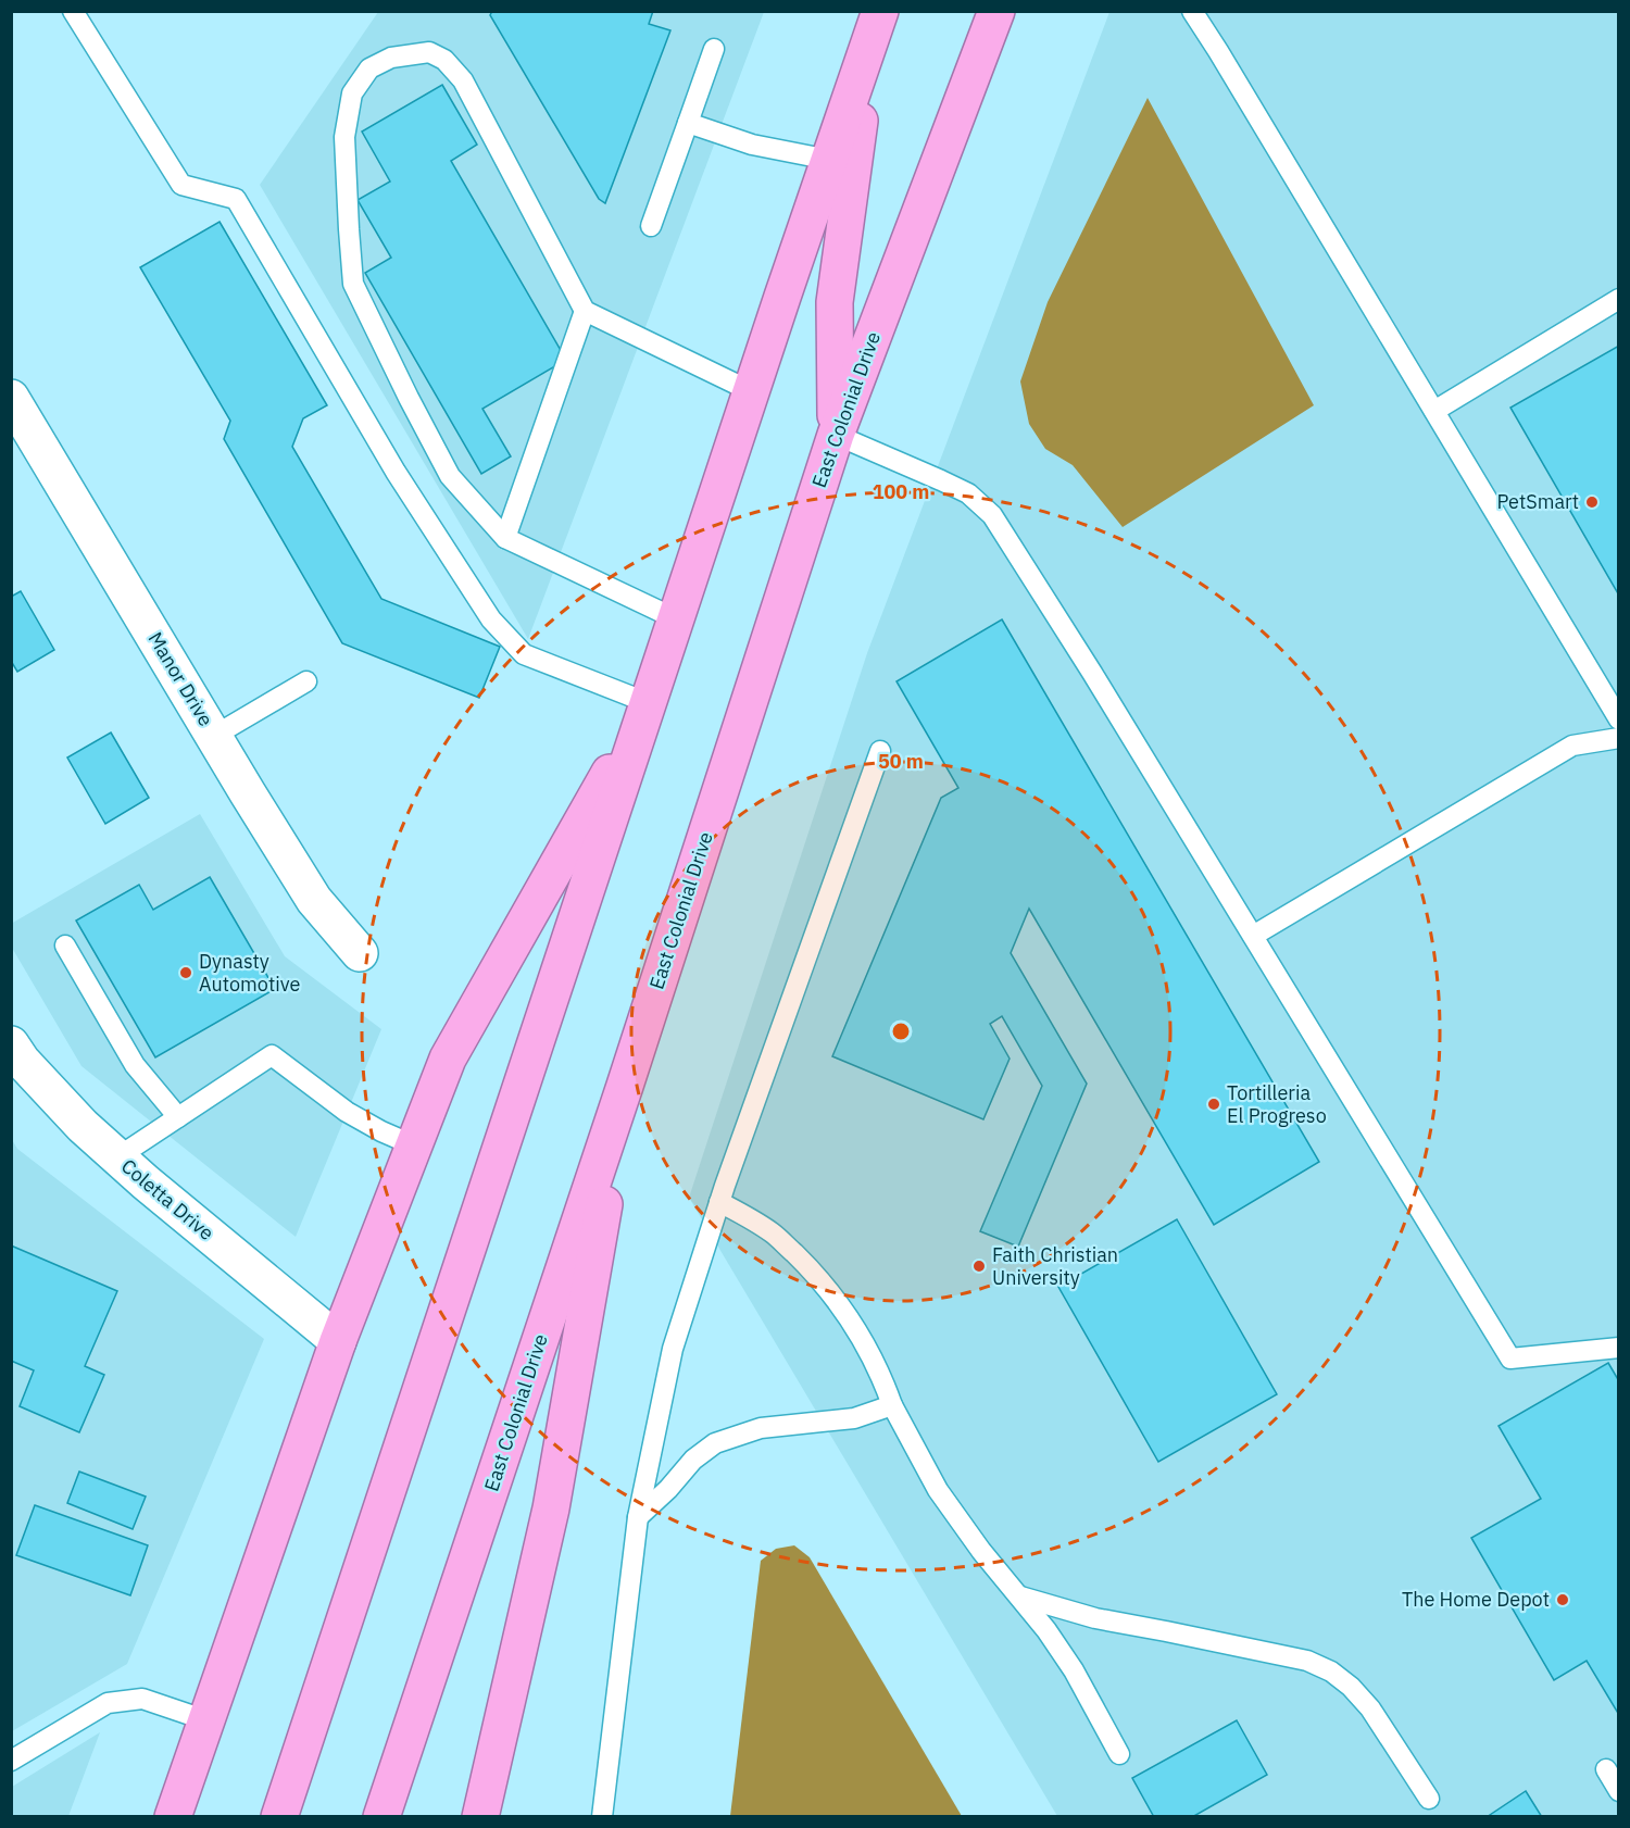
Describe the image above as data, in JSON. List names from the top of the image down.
{
  "streets": {
    "highway": ["East Colonial Drive"],
    "street": ["Manor Drive", "Coletta Drive"]
  },
  "places": [
    "PetSmart",
    "Dynasty Automotive",
    "Tortilleria El Progreso",
    "Faith Christian University",
    "The Home Depot"
  ],
  "rings": ["100 m", "50 m"]
}
